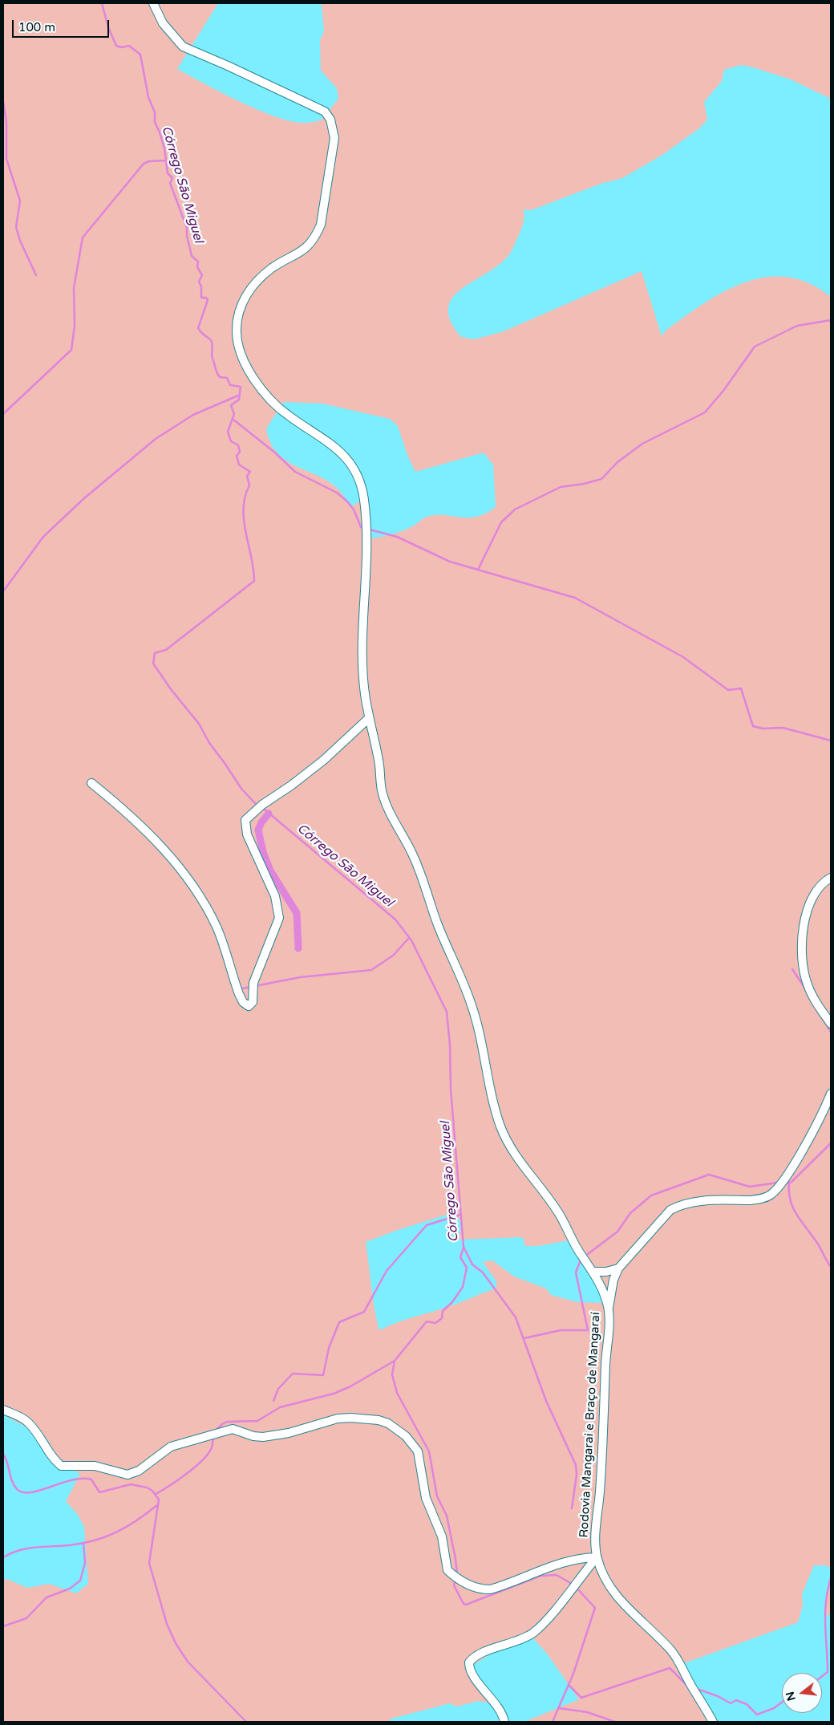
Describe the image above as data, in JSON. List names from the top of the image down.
{
  "streets": {
    "street": ["Rodovia Mangaraí e Braço de Mangaraí"]
  },
  "water": ["Córrego São Miguel"],
  "scale_bar": "100 m",
  "north": "left"
}
